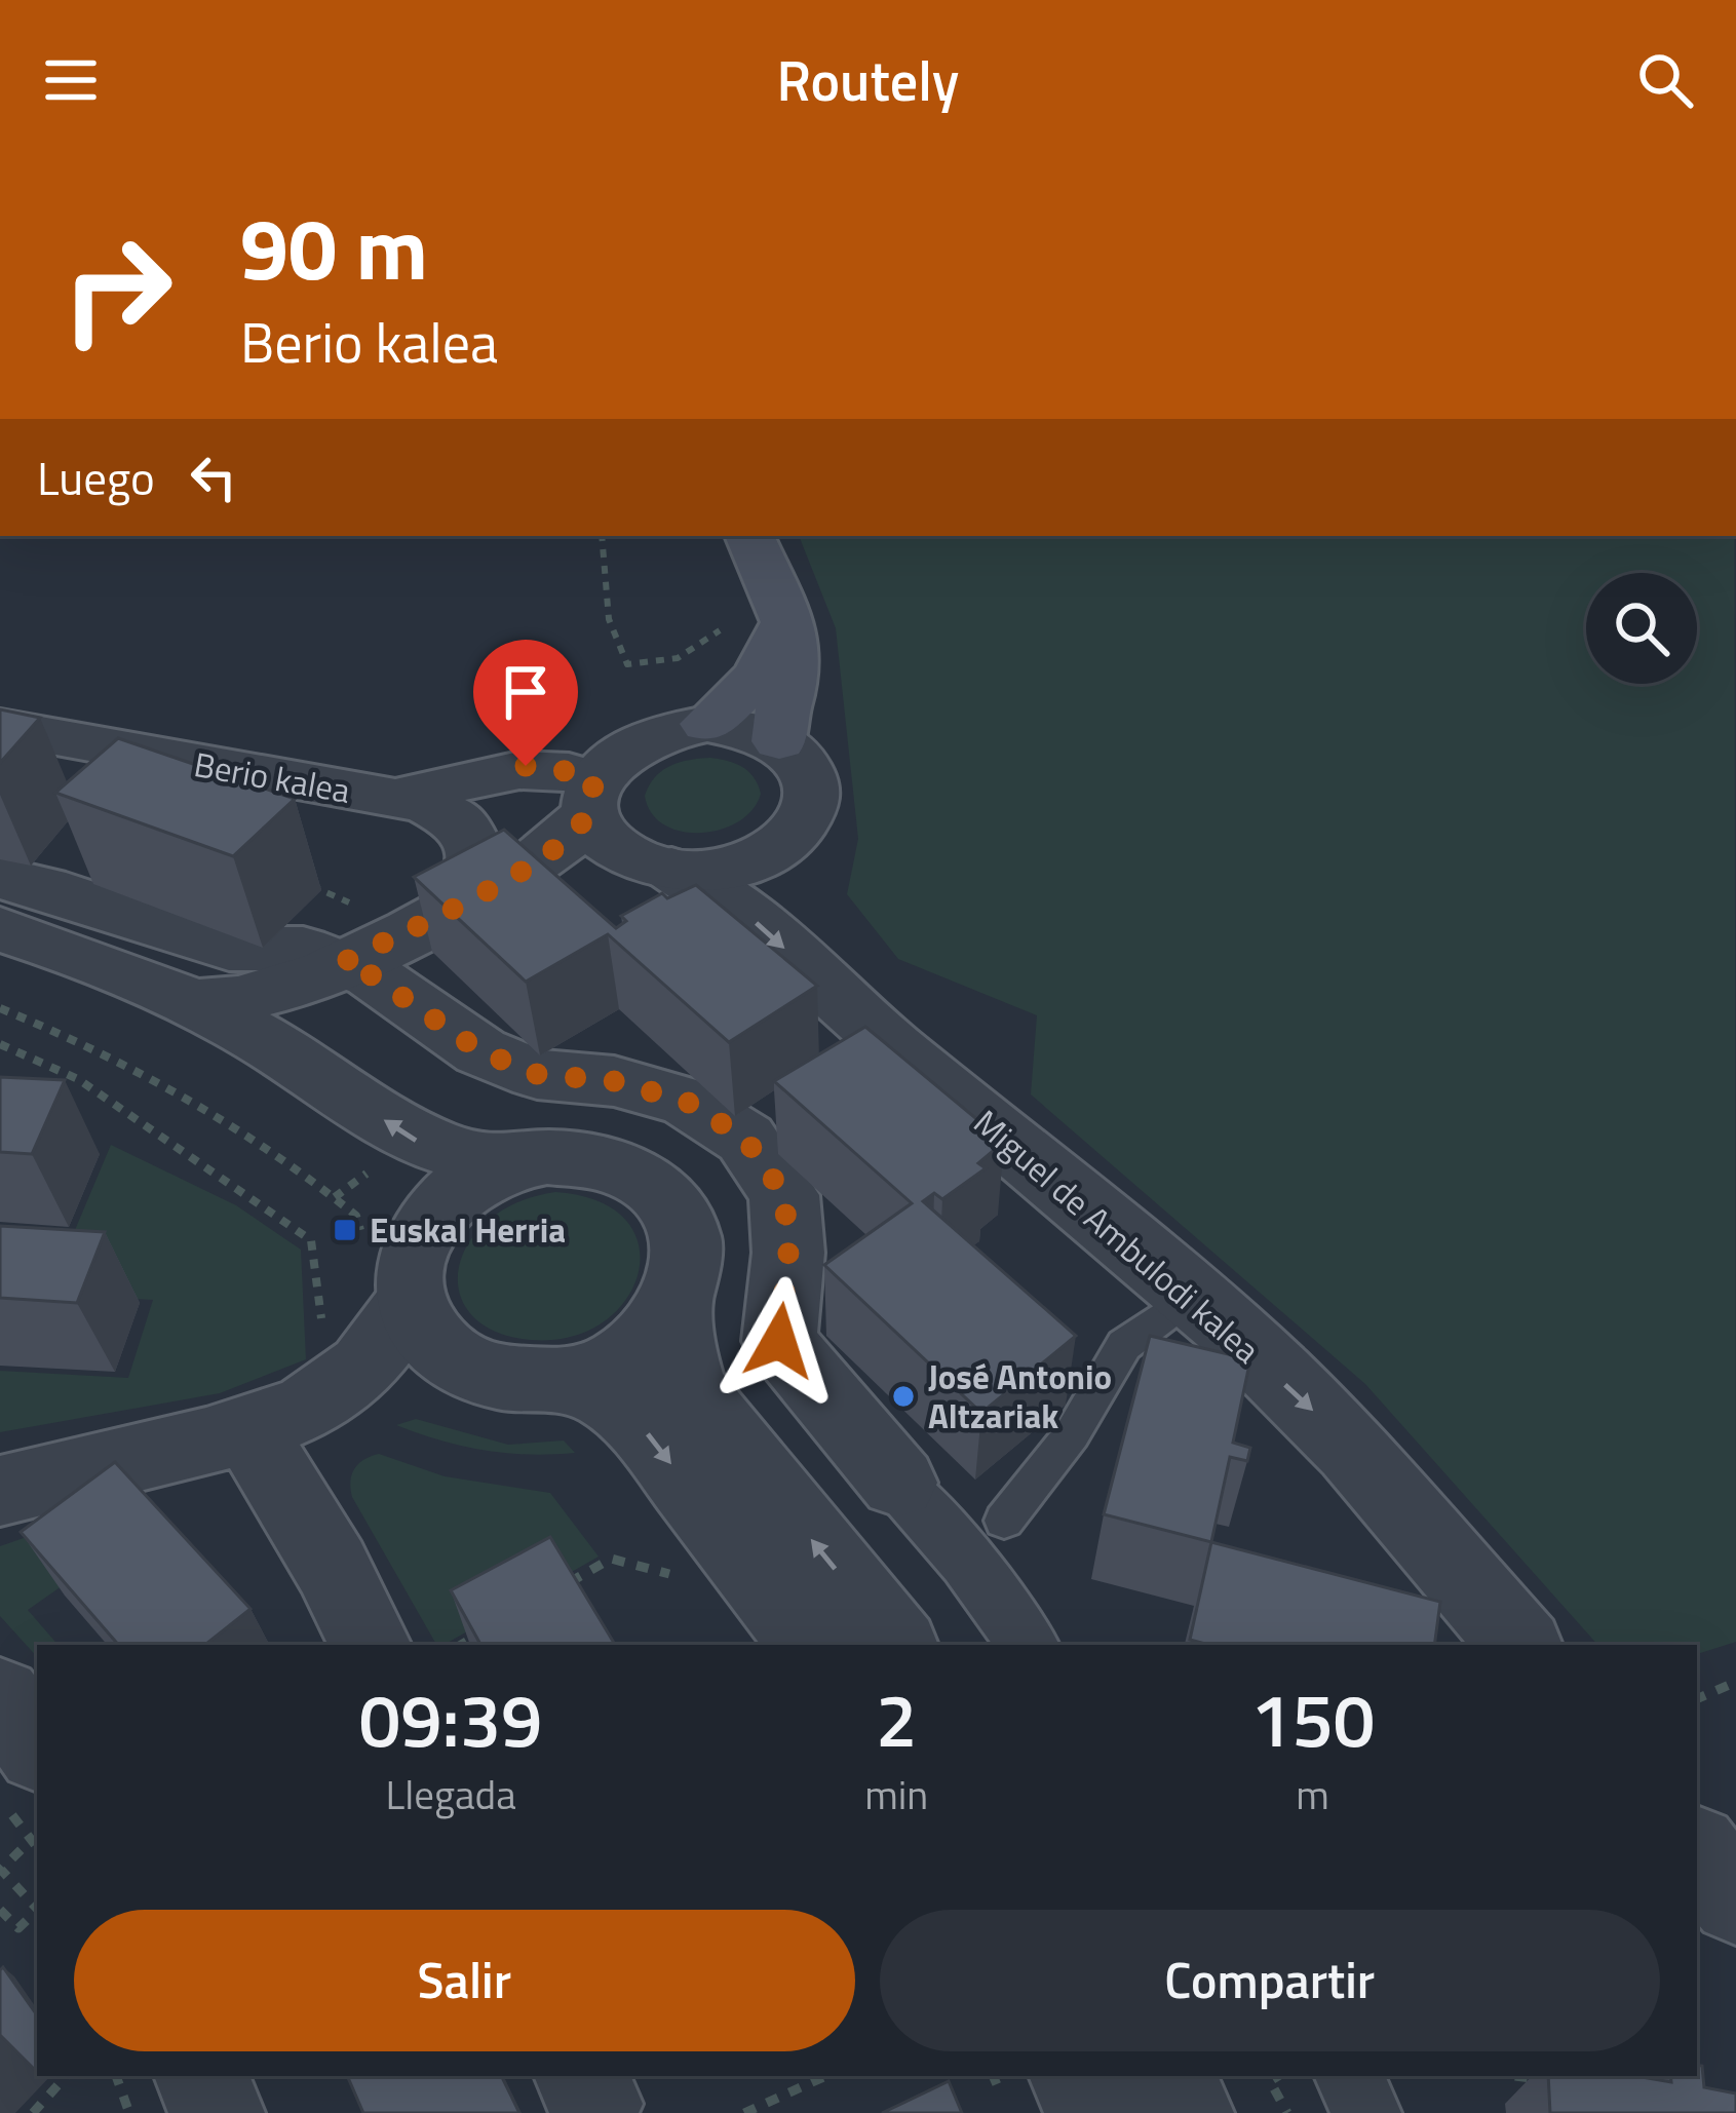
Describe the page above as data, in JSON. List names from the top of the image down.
{
  "streets": {
    "street": ["Berio kalea", "Miguel de Ambulodi kalea"]
  },
  "crossings": [
    ["Berio kalea", "Miguel de Ambulodi kalea"]
  ],
  "places": {
    "transit": ["Euskal Herria"],
    "other": ["José Antonio Altzariak"]
  },
  "page": {
    "header": "Routely",
    "turn": ["90 m", "Berio kalea"],
    "then": "Luego",
    "eta": [
      "09:39",
      "Llegada",
      "2",
      "min",
      "150",
      "m"
    ],
    "buttons": ["Salir", "Compartir"]
  }
}
